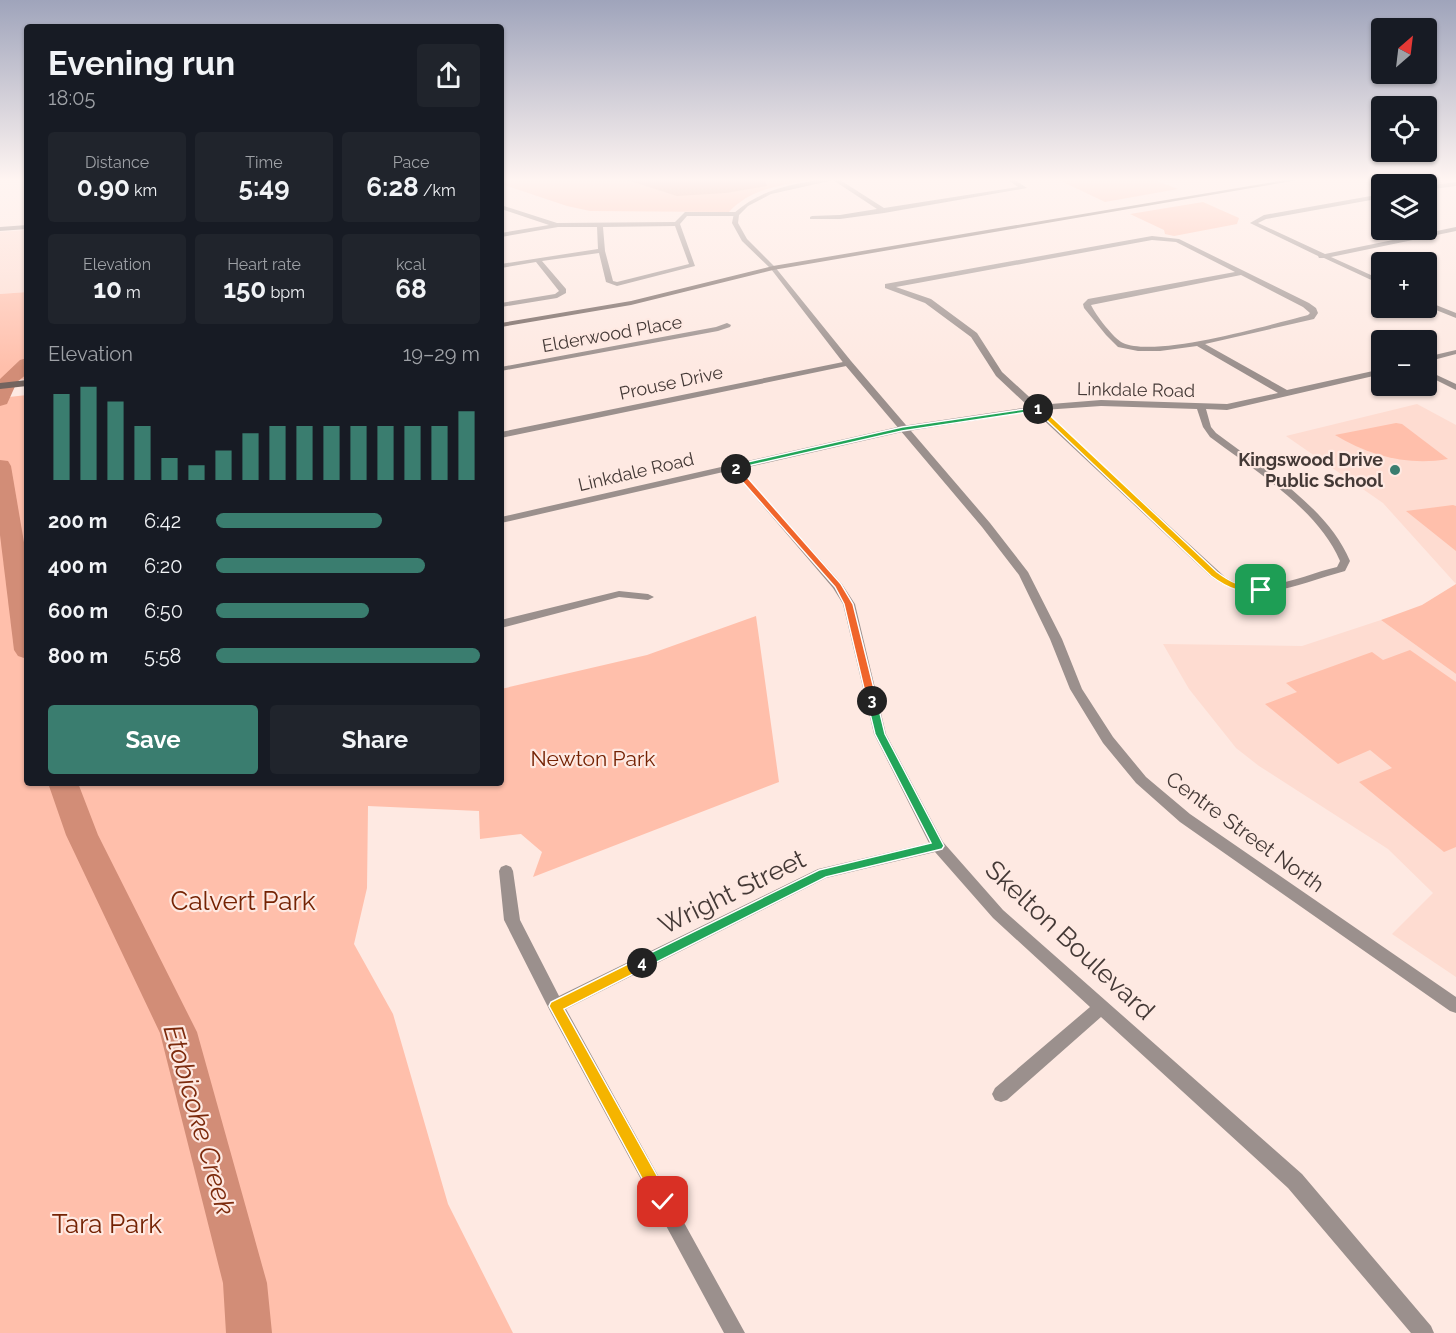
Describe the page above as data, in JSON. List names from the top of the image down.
{
  "streets": {
    "street": [
      "Elderwood Place",
      "Prouse Drive",
      "Linkdale Road",
      "Centre Street North",
      "Wright Street",
      "Skelton Boulevard"
    ]
  },
  "crossings": [
    ["Prouse Drive", "Centre Street North"],
    ["Linkdale Road", "Centre Street North"],
    ["Linkdale Road", "Skelton Boulevard"],
    ["Wright Street", "Skelton Boulevard"]
  ],
  "water": ["Etobicoke Creek"],
  "parks": ["Newton Park", "Calvert Park", "Tara Park"],
  "places": ["Kingswood Drive Public School"],
  "north": "top right",
  "page": {
    "map_buttons": ["+", "−"],
    "heading": ["Evening run", "18:05"],
    "stats": [
      ["Distance", "0.90 km"],
      ["Time", "5:49"],
      ["Pace", "6:28 /km"],
      ["Elevation", "10 m"],
      ["Heart rate", "150 bpm"],
      ["kcal", "68"]
    ],
    "chart": ["Elevation", "19–29 m"],
    "pins": [
      "1",
      "2",
      "3",
      "4"
    ],
    "list": [
      {
        "name": "200 m",
        "note": "6:42"
      },
      {
        "name": "400 m",
        "note": "6:20"
      },
      {
        "name": "600 m",
        "note": "6:50"
      },
      {
        "name": "800 m",
        "note": "5:58"
      }
    ],
    "buttons": ["Save", "Share"]
  }
}
